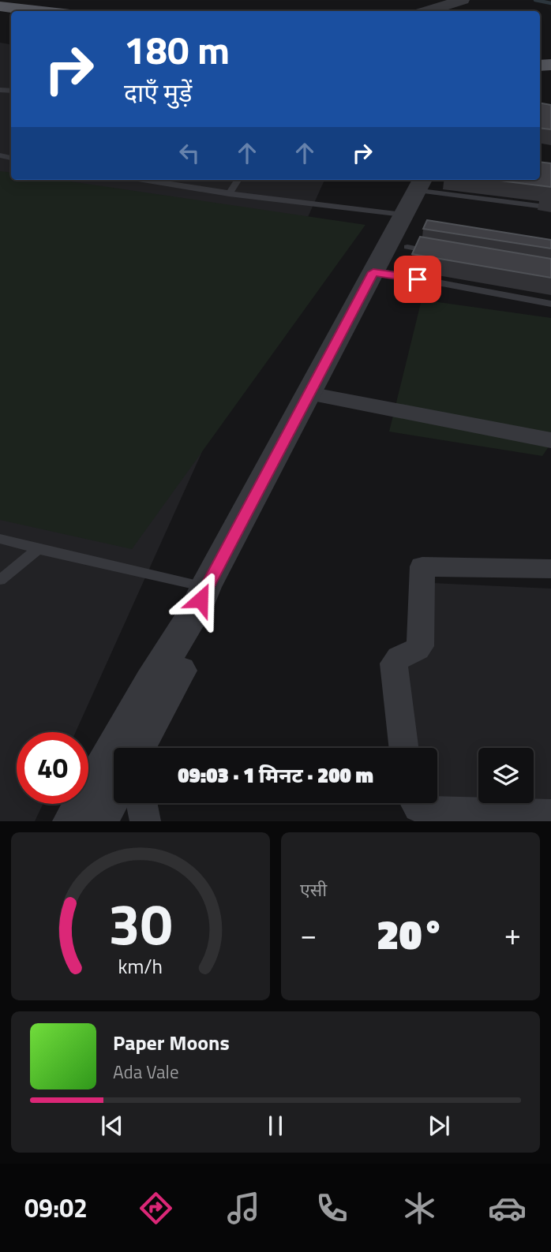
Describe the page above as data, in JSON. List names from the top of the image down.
{
  "page": {
    "turn": ["180 m", "दाएँ मुड़ें"],
    "limit": "40",
    "trip": "09:03 · 1 मिनट · 200 m",
    "tile": "एसी",
    "heat": ["−", "20°", "+"],
    "song": ["Paper Moons", "Ada Vale"],
    "tabs": "09:02",
    "gauge": ["30", "km/h"]
  }
}
